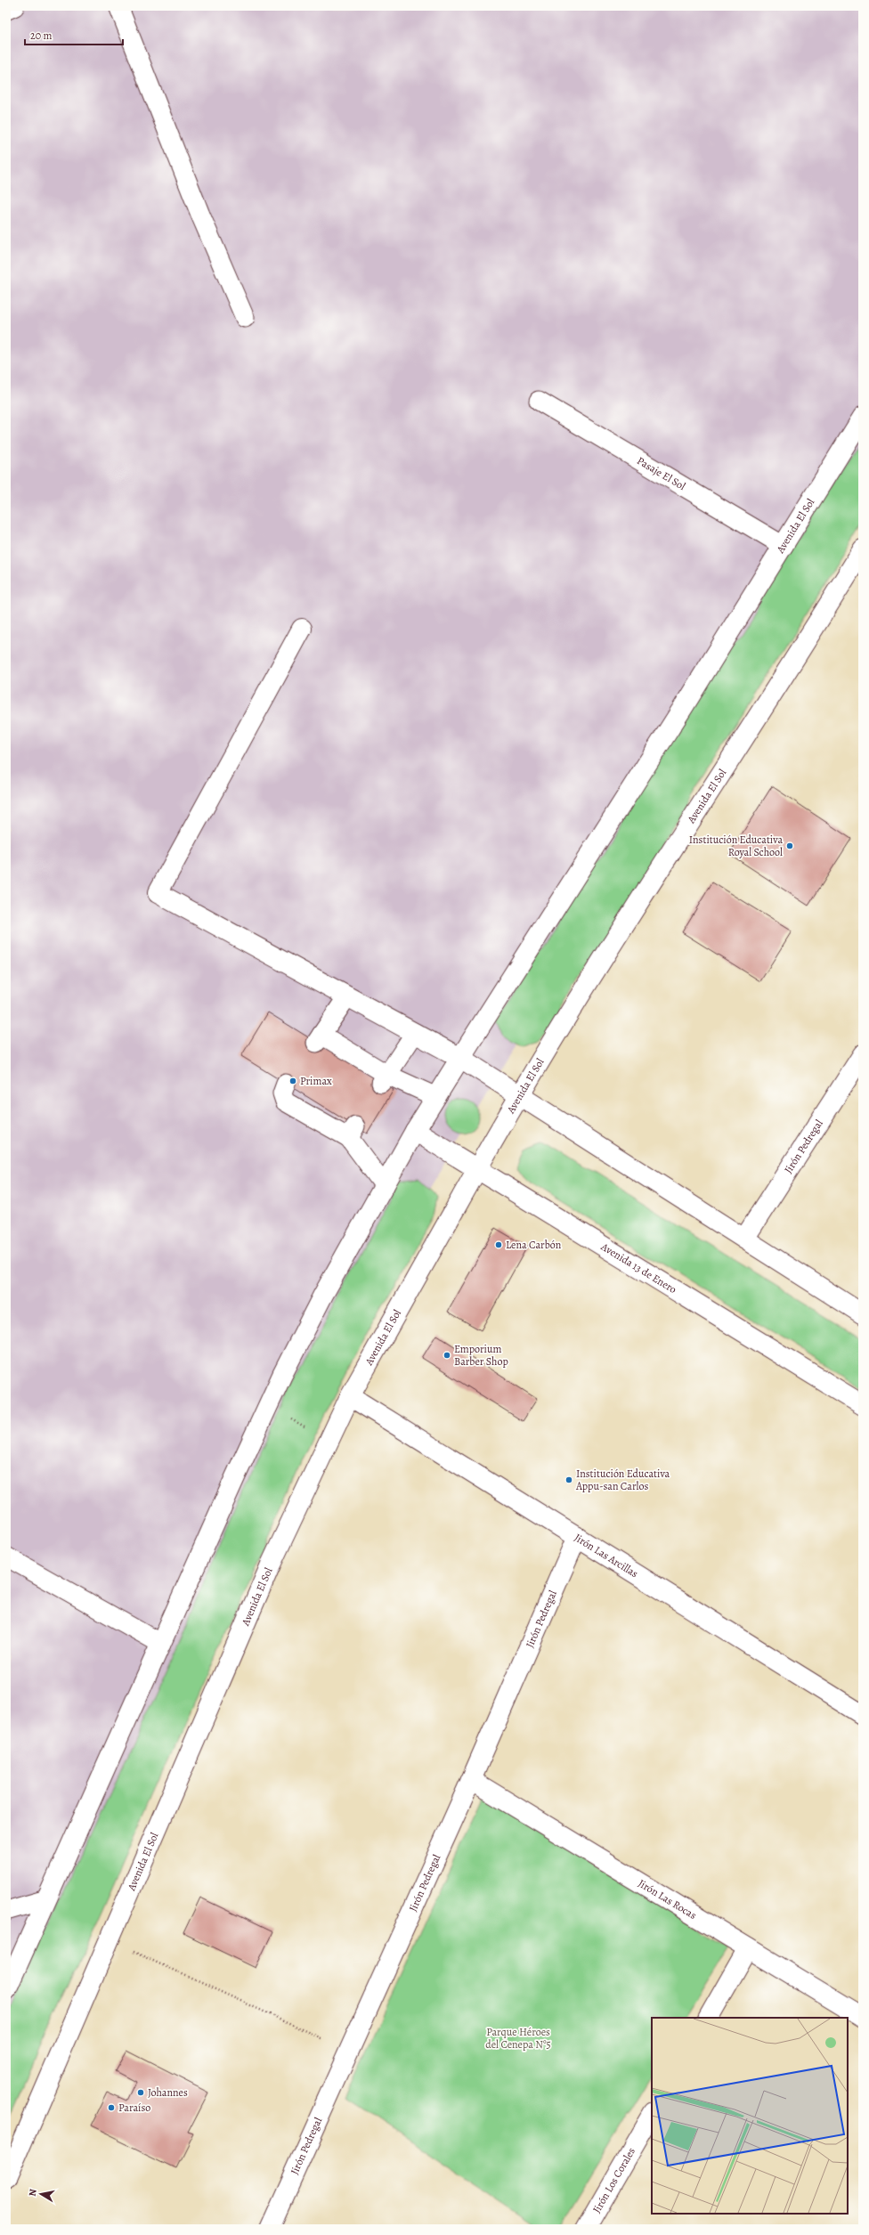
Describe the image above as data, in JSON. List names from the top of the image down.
{
  "streets": {
    "main road": [
      "Avenida El Sol",
      "Jirón Pedregal",
      "Avenida 13 de Enero",
      "Jirón Las Arcillas",
      "Jirón Las Rocas",
      "Jirón Los Corales"
    ],
    "lane": ["Pasaje El Sol"]
  },
  "crossings": [
    ["Pasaje El Sol", "Avenida El Sol"],
    ["Avenida El Sol", "Avenida 13 de Enero"],
    ["Avenida El Sol", "Jirón Las Arcillas"],
    ["Jirón Pedregal", "Jirón Las Arcillas"],
    ["Jirón Pedregal", "Jirón Las Rocas"]
  ],
  "parks": ["Parque Héroes del Cenepa N°5"],
  "places": [
    "Institución Educativa Royal School",
    "Primax",
    "Lena Carbón",
    "Emporium Barber Shop",
    "Institución Educativa Appu-san Carlos",
    "Johannes",
    "Paraíso"
  ],
  "scale_bar": "20 m",
  "north": "left"
}
